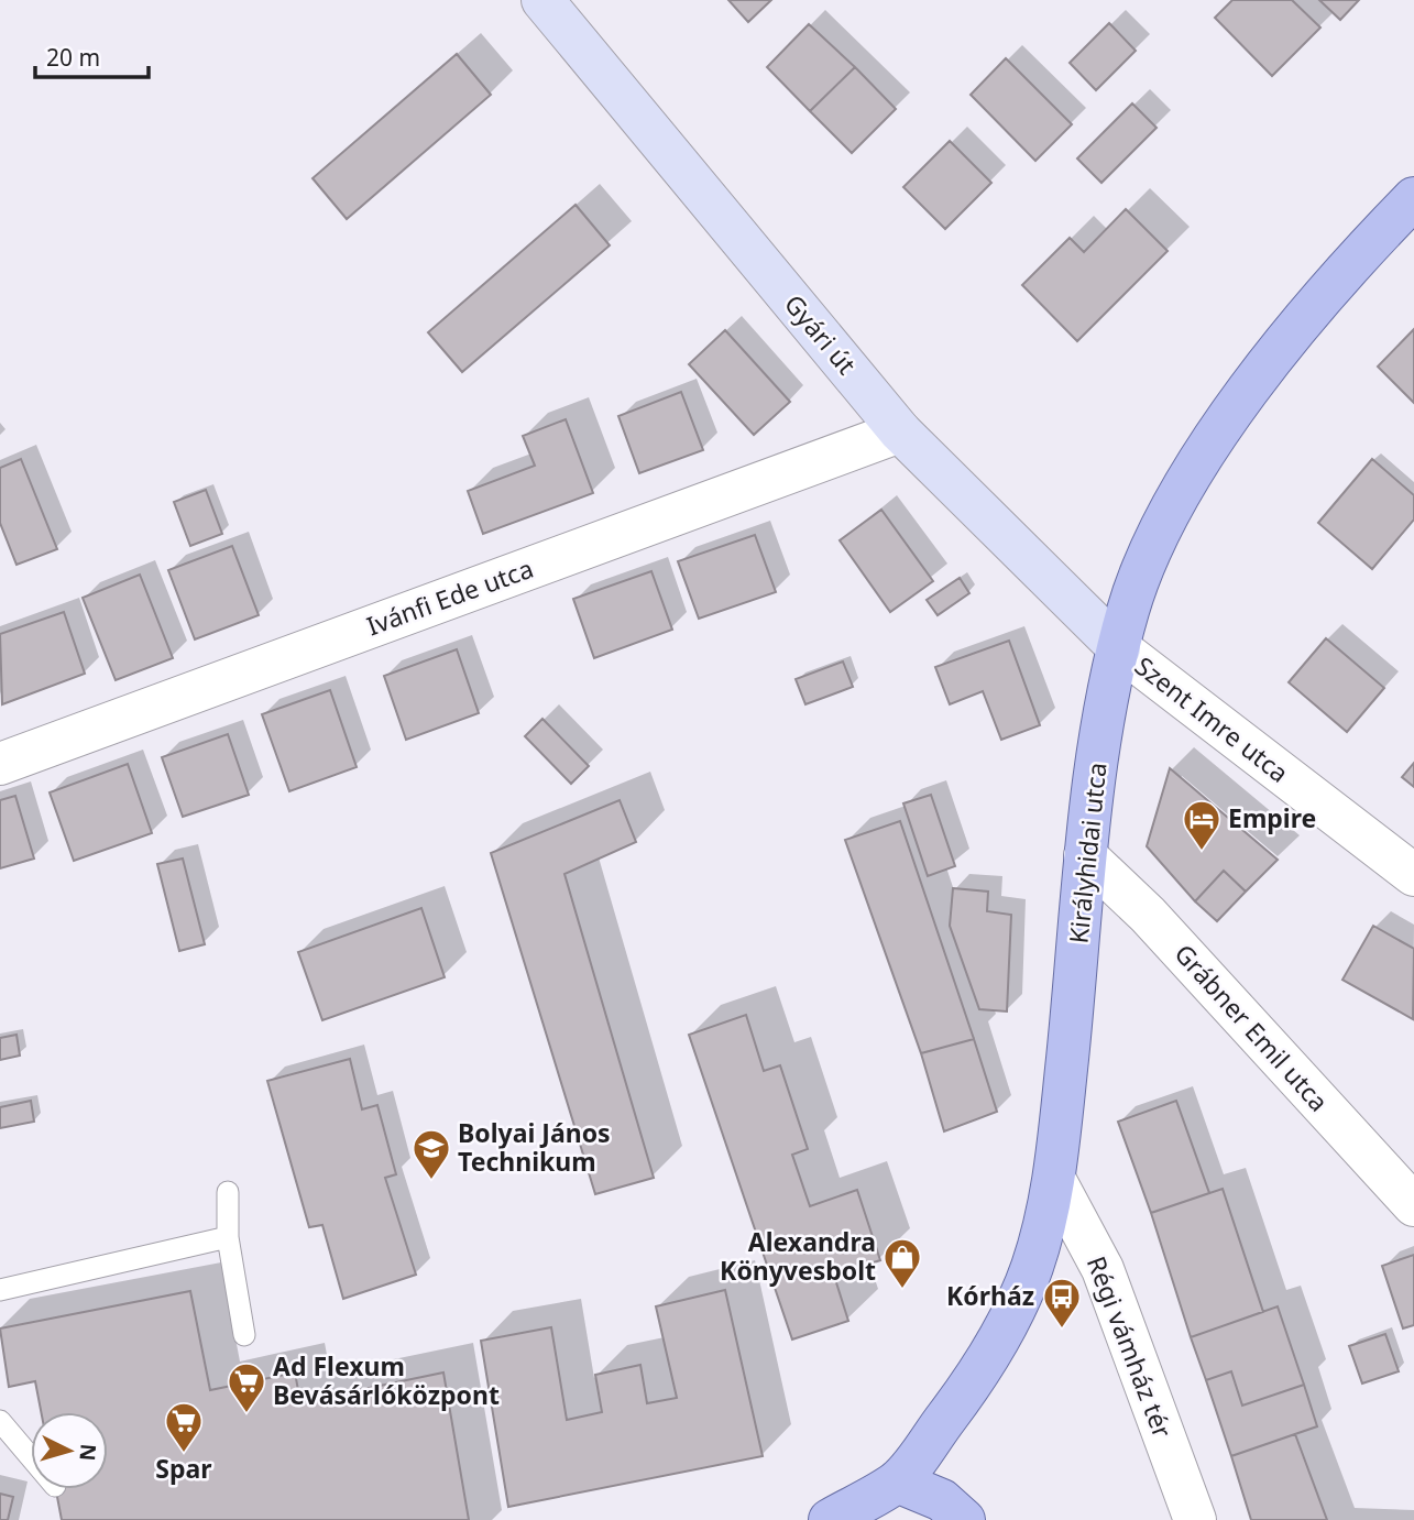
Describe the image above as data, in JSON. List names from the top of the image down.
{
  "streets": {
    "main road": ["Királyhidai utca"],
    "street": [
      "Gyári út",
      "Ivánfi Ede utca",
      "Szent Imre utca",
      "Grábner Emil utca",
      "Régi vámház tér"
    ]
  },
  "crossings": [
    ["Gyári út", "Ivánfi Ede utca"],
    ["Gyári út", "Szent Imre utca"],
    ["Gyári út", "Királyhidai utca"],
    ["Szent Imre utca", "Királyhidai utca"],
    ["Királyhidai utca", "Grábner Emil utca"],
    ["Királyhidai utca", "Régi vámház tér"]
  ],
  "places": {
    "hotel": ["Empire"],
    "school or university": ["Bolyai János Technikum"],
    "shop": ["Alexandra Könyvesbolt"],
    "bus stop": ["Kórház"],
    "supermarket": ["Ad Flexum Bevásárlóközpont", "Spar"]
  },
  "scale_bar": "20 m",
  "north": "right"
}
